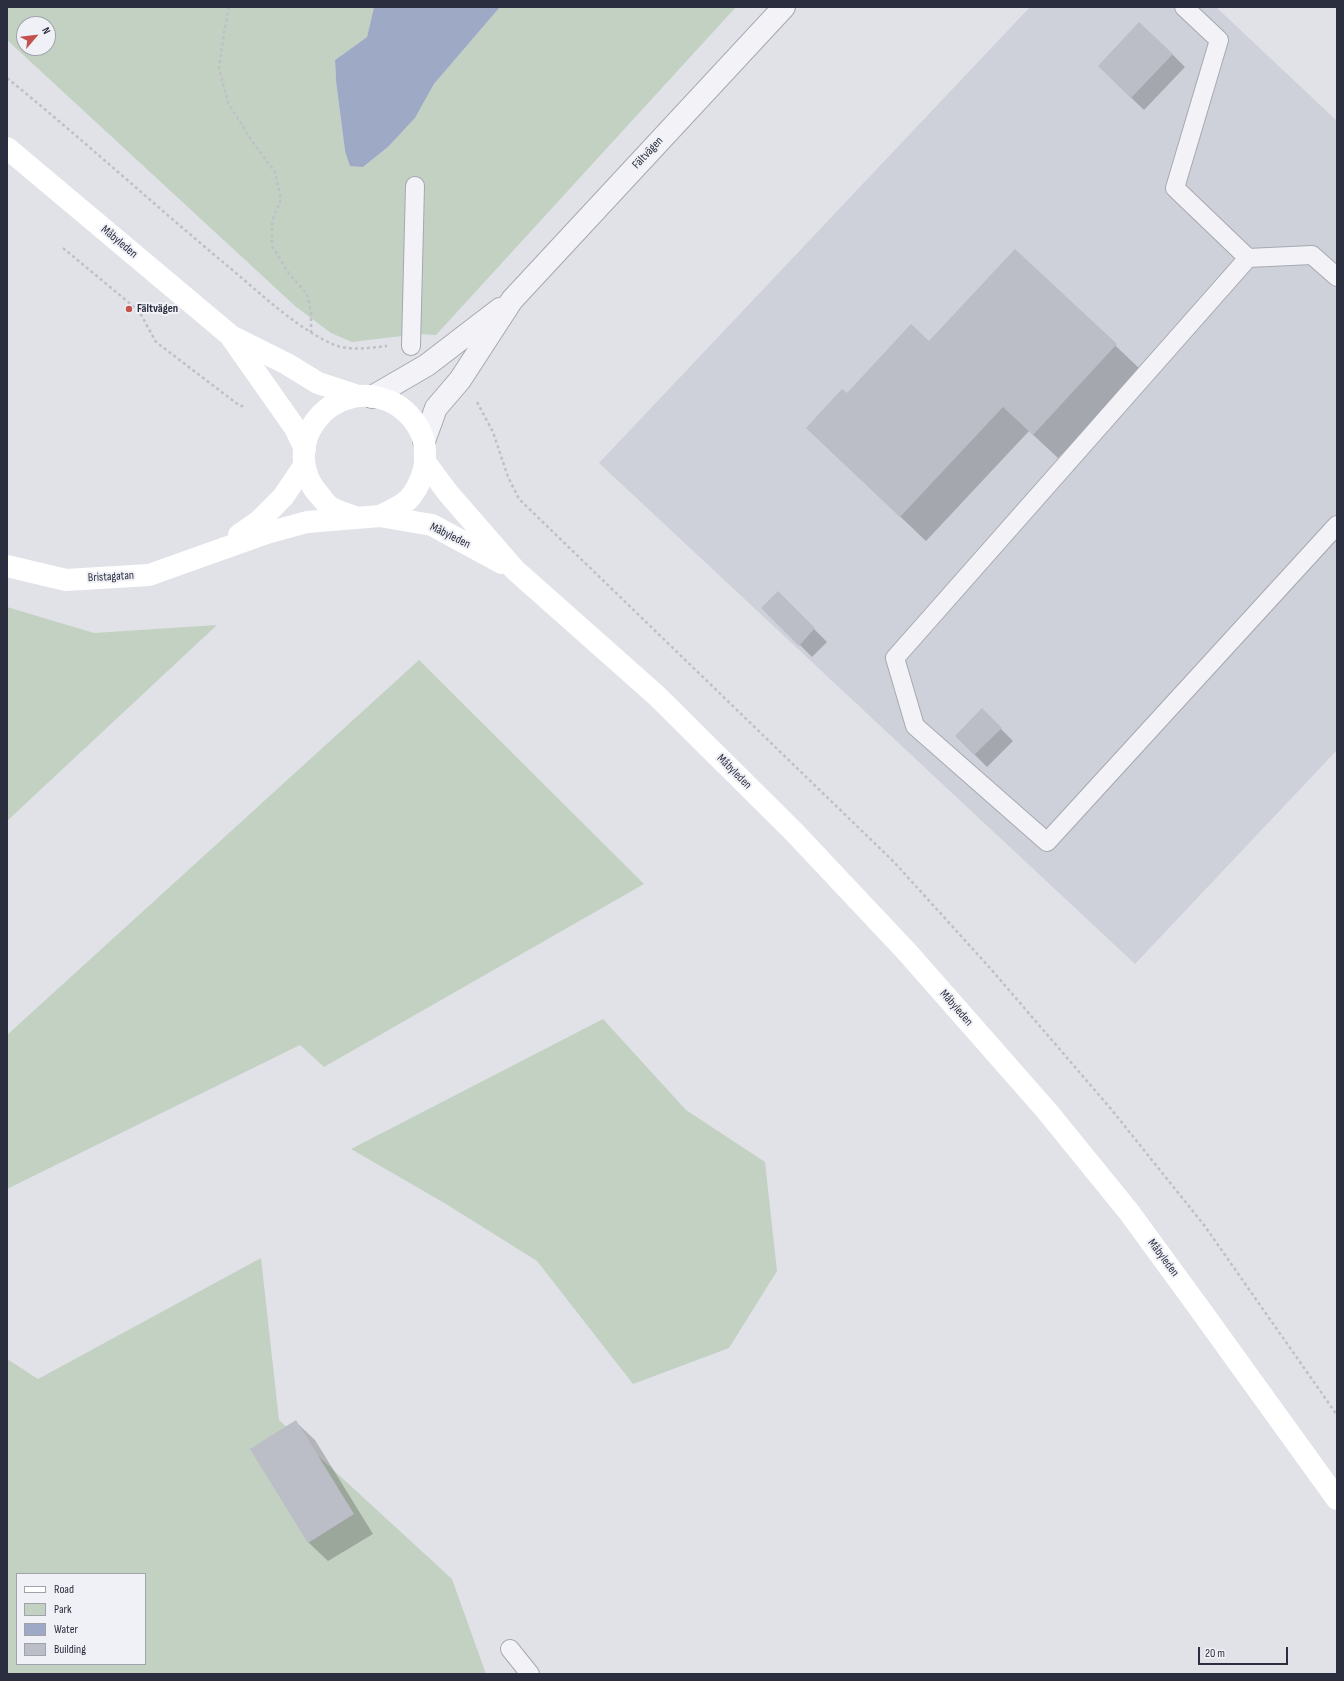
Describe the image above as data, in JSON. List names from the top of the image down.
{
  "streets": {
    "street": ["Fältvägen", "Måbyleden", "Bristagatan"]
  },
  "crossings": [
    ["Fältvägen", "Måbyleden"],
    ["Fältvägen", "Bristagatan"],
    ["Måbyleden", "Bristagatan"]
  ],
  "places": ["Fältvägen"],
  "legend": [
    "Road",
    "Park",
    "Water",
    "Building"
  ],
  "scale_bar": "20 m",
  "north": "top right"
}
